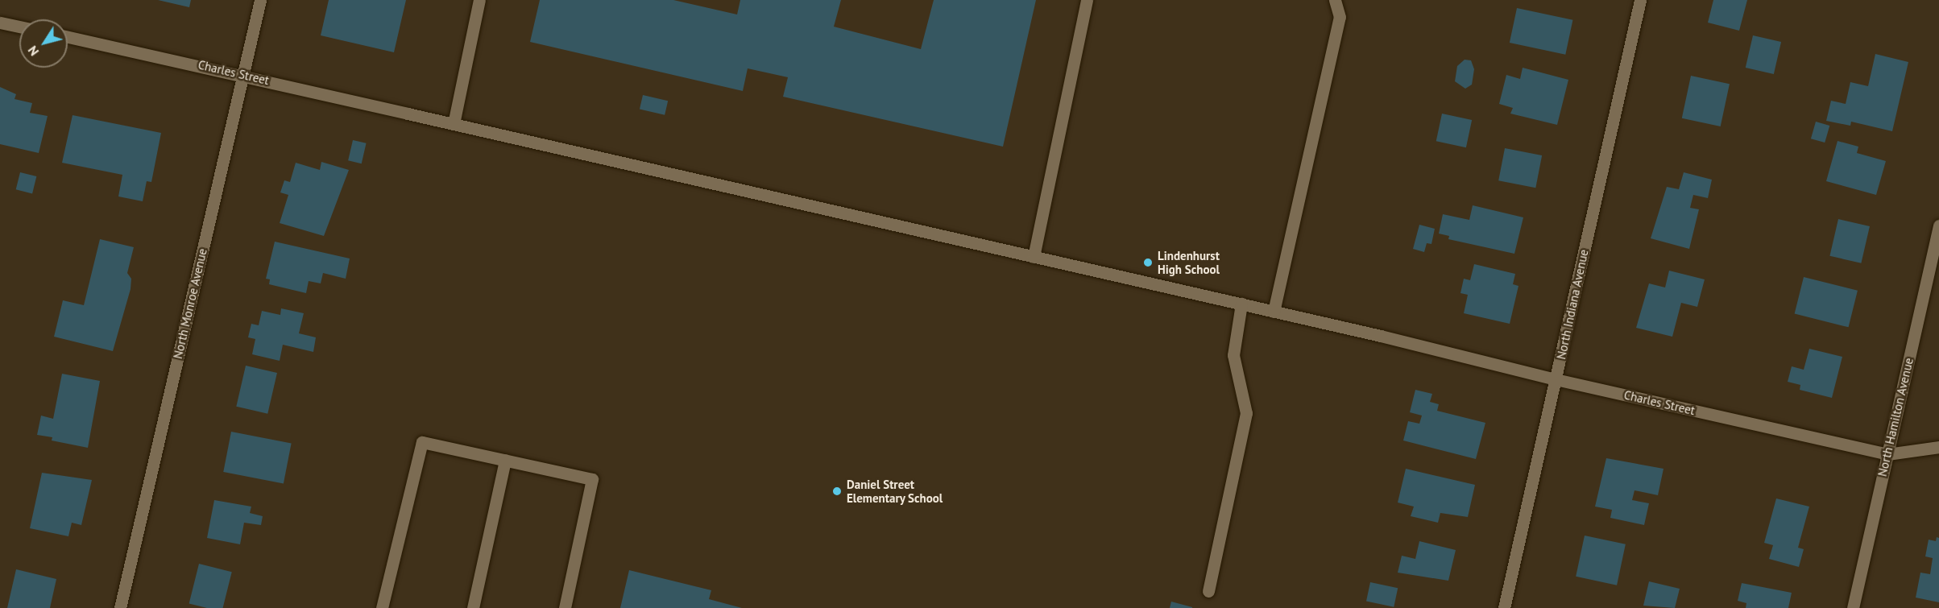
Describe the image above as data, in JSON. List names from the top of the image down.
{
  "streets": {
    "street": [
      "Charles Street",
      "North Monroe Avenue",
      "North Indiana Avenue",
      "North Hamilton Avenue"
    ]
  },
  "crossings": [
    ["Charles Street", "North Monroe Avenue"],
    ["Charles Street", "North Indiana Avenue"],
    ["Charles Street", "North Hamilton Avenue"]
  ],
  "places": ["Lindenhurst High School", "Daniel Street Elementary School"],
  "north": "bottom left"
}
